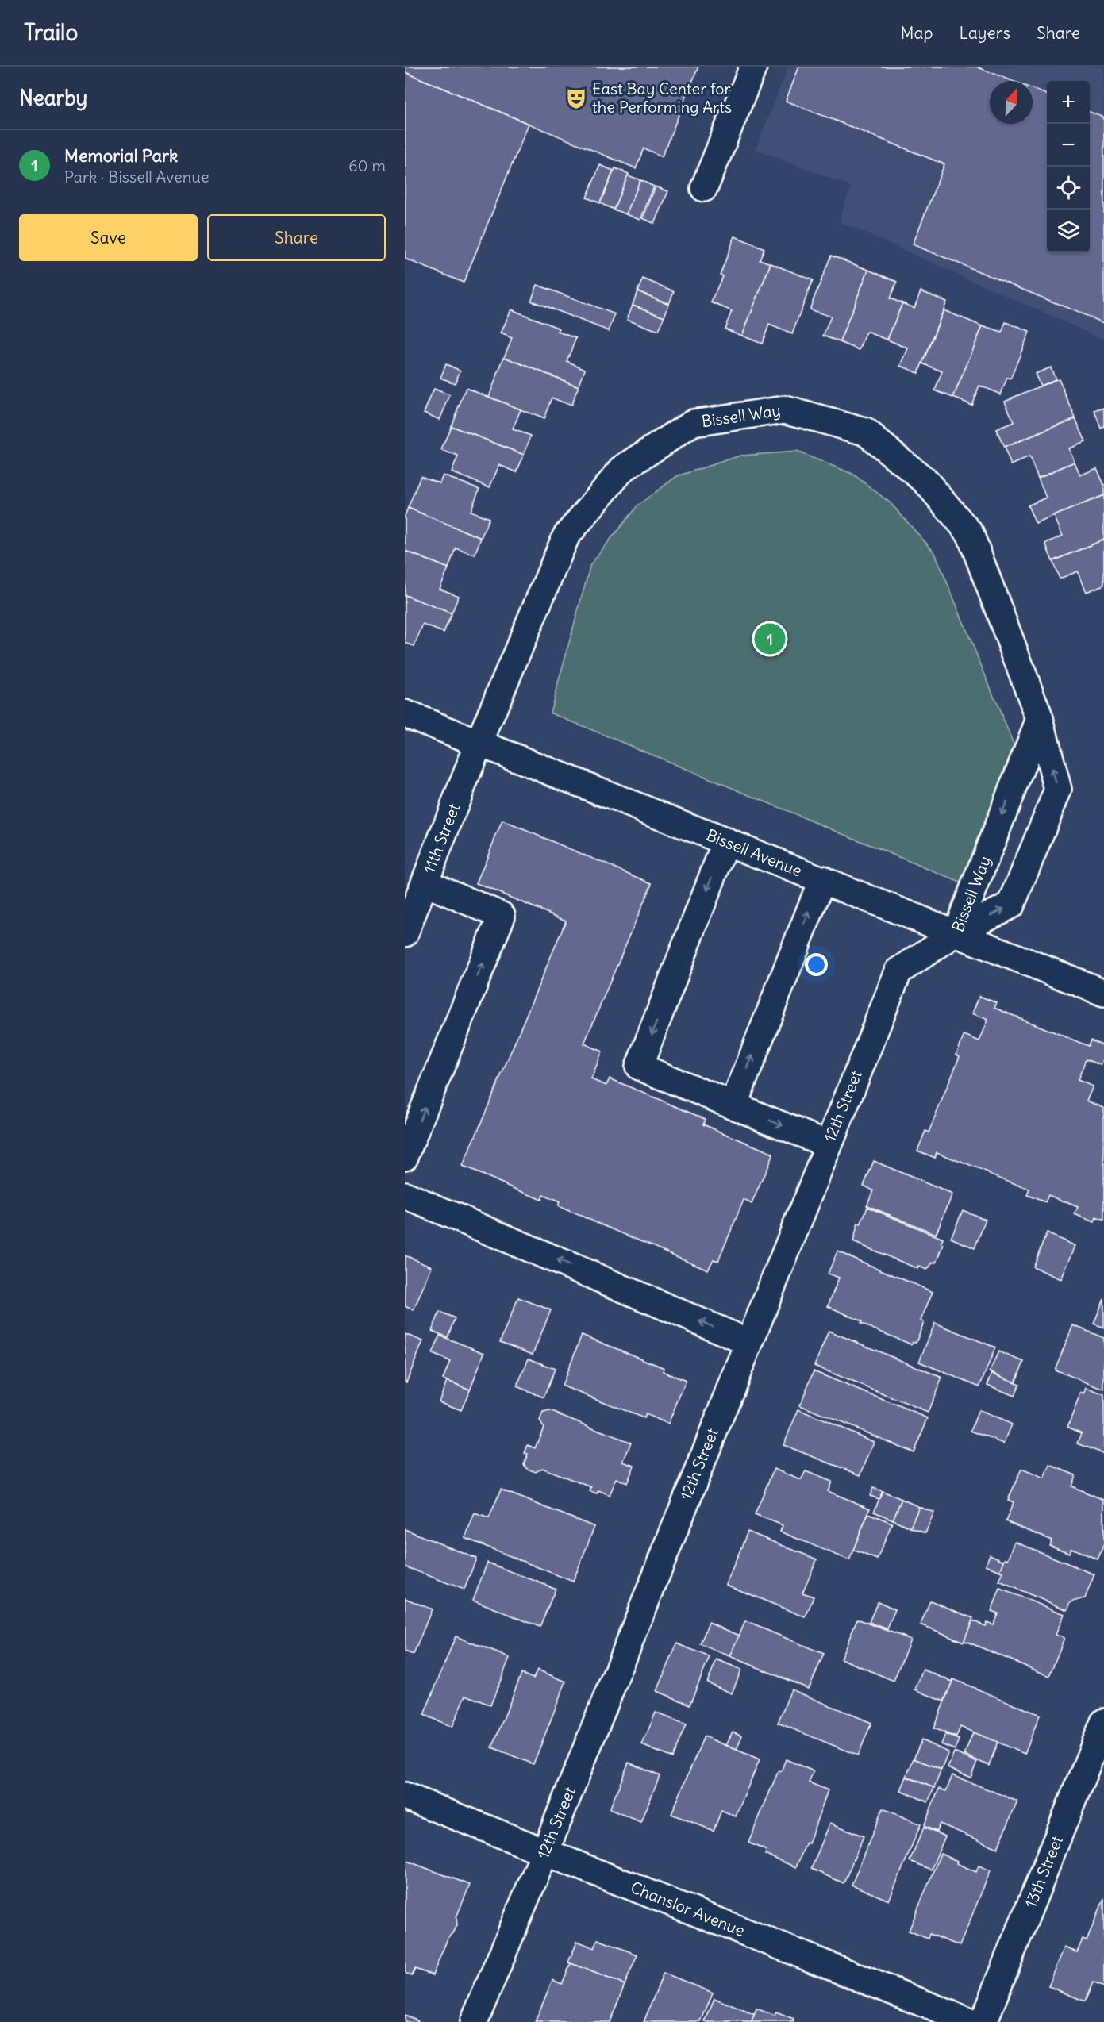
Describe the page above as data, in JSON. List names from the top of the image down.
{
  "streets": {
    "street": [
      "Bissell Way",
      "11th Street",
      "Bissell Avenue",
      "12th Street",
      "13th Street",
      "Chanslor Avenue"
    ]
  },
  "crossings": [
    ["Bissell Way", "11th Street"],
    ["Bissell Way", "Bissell Avenue"],
    ["Bissell Way", "12th Street"],
    ["11th Street", "Bissell Avenue"],
    ["Bissell Avenue", "12th Street"],
    ["12th Street", "Chanslor Avenue"]
  ],
  "places": {
    "theatre": ["East Bay Center for the Performing Arts"]
  },
  "north": "top",
  "page": {
    "header": "Trailo",
    "nav": ["Map", "Layers", "Share"],
    "heading": "Nearby",
    "map_buttons": ["+", "−"],
    "list": [
      {
        "mark": "1",
        "name": "Memorial Park",
        "note": "Park · Bissell Avenue",
        "value": "60 m"
      }
    ],
    "buttons": ["Save", "Share"],
    "pins": "1"
  }
}
